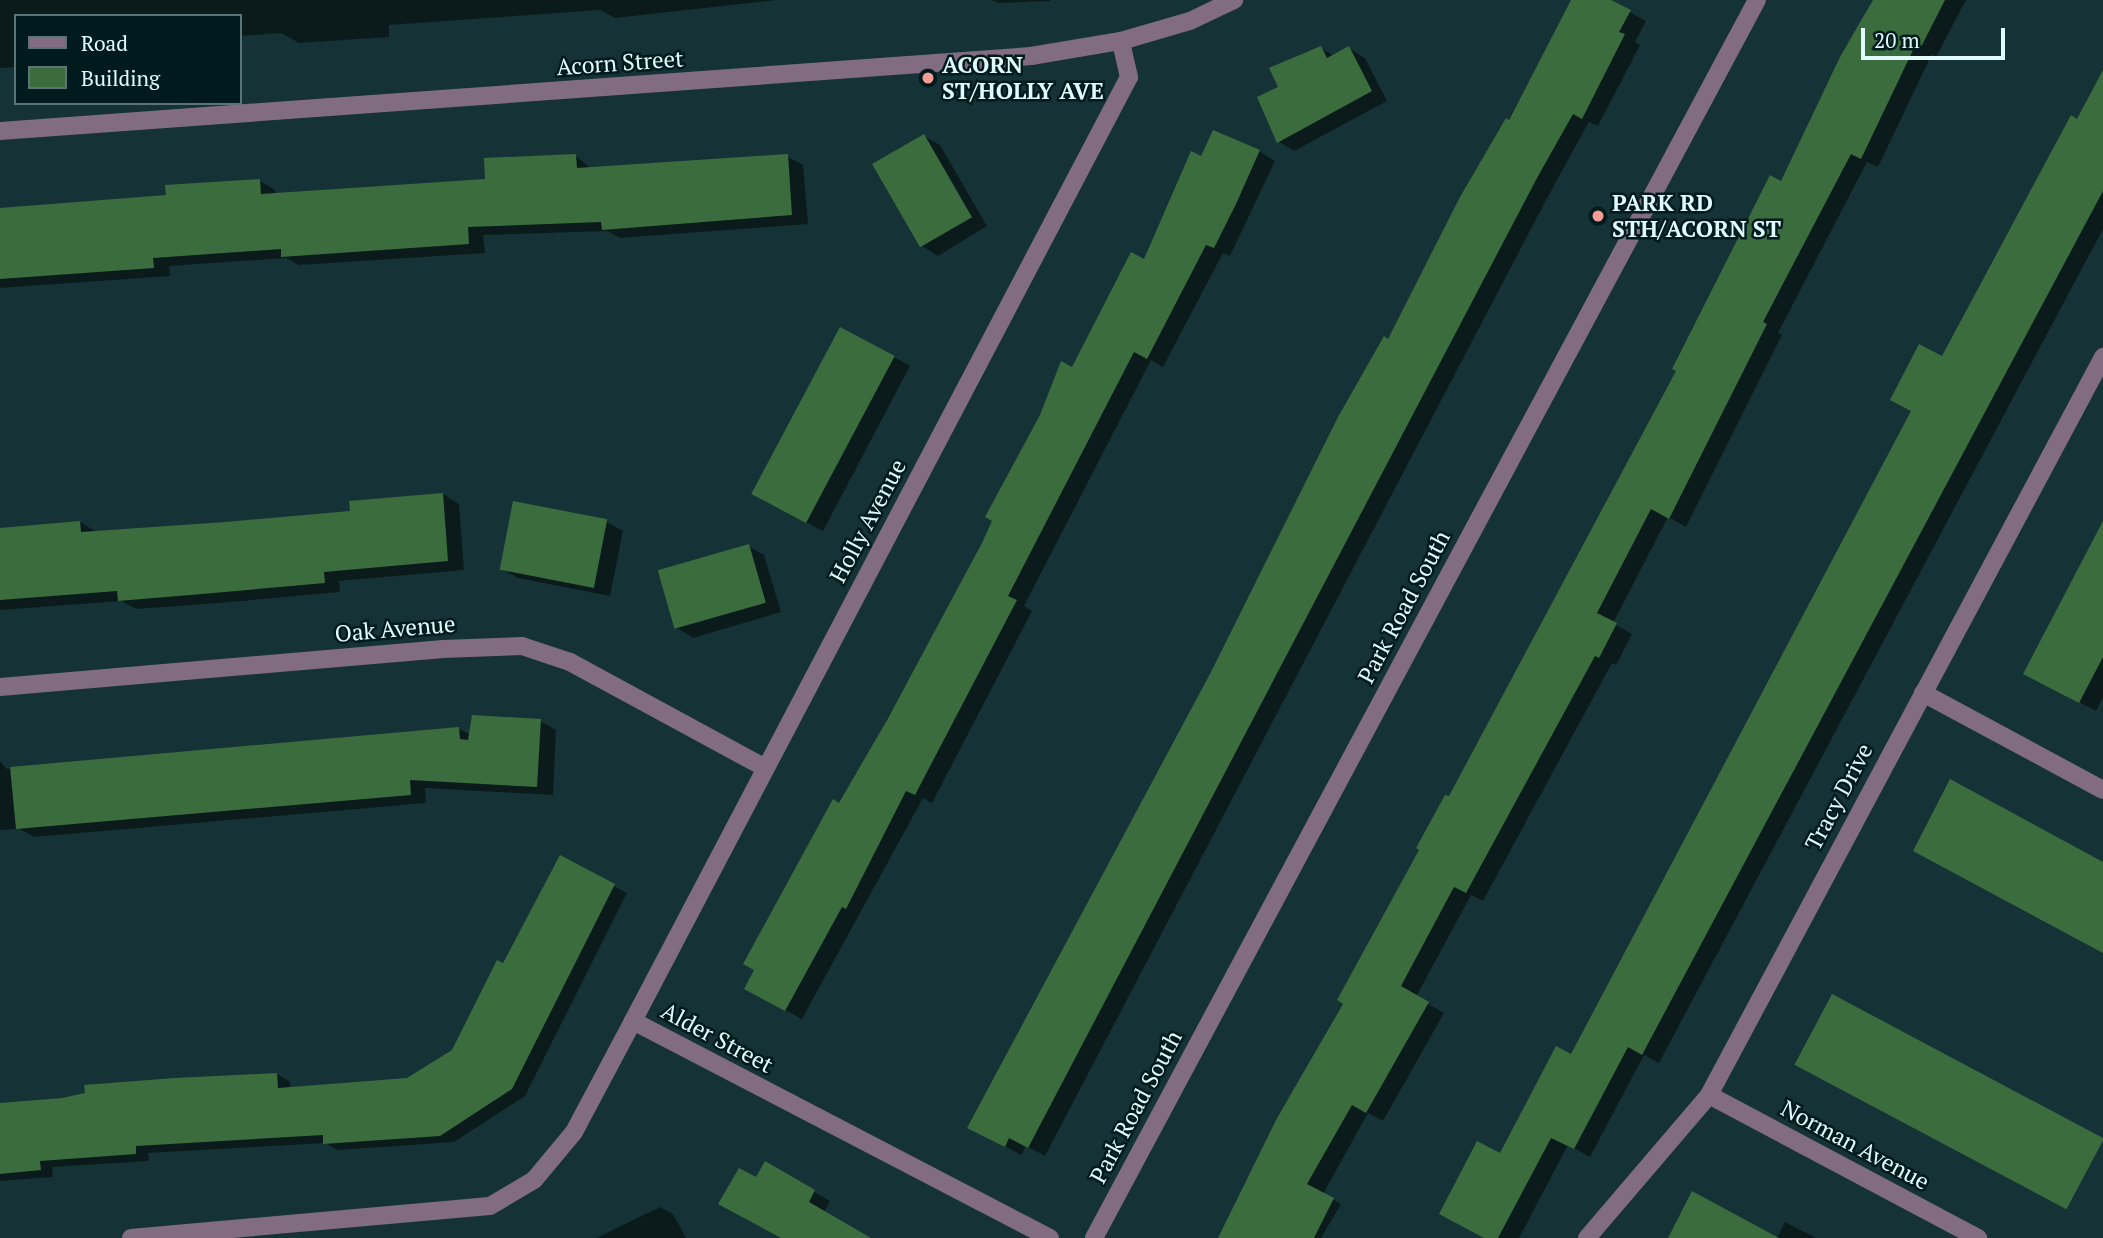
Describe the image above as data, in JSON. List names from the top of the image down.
{
  "streets": {
    "street": [
      "Acorn Street",
      "Holly Avenue",
      "Park Road South",
      "Oak Avenue",
      "Tracy Drive",
      "Alder Street",
      "Norman Avenue"
    ]
  },
  "crossings": [
    ["Acorn Street", "Holly Avenue"],
    ["Holly Avenue", "Oak Avenue"],
    ["Holly Avenue", "Alder Street"],
    ["Tracy Drive", "Norman Avenue"]
  ],
  "places": ["ACORN ST/HOLLY AVE", "PARK RD STH/ACORN ST"],
  "legend": ["Road", "Building"],
  "scale_bar": "20 m"
}
